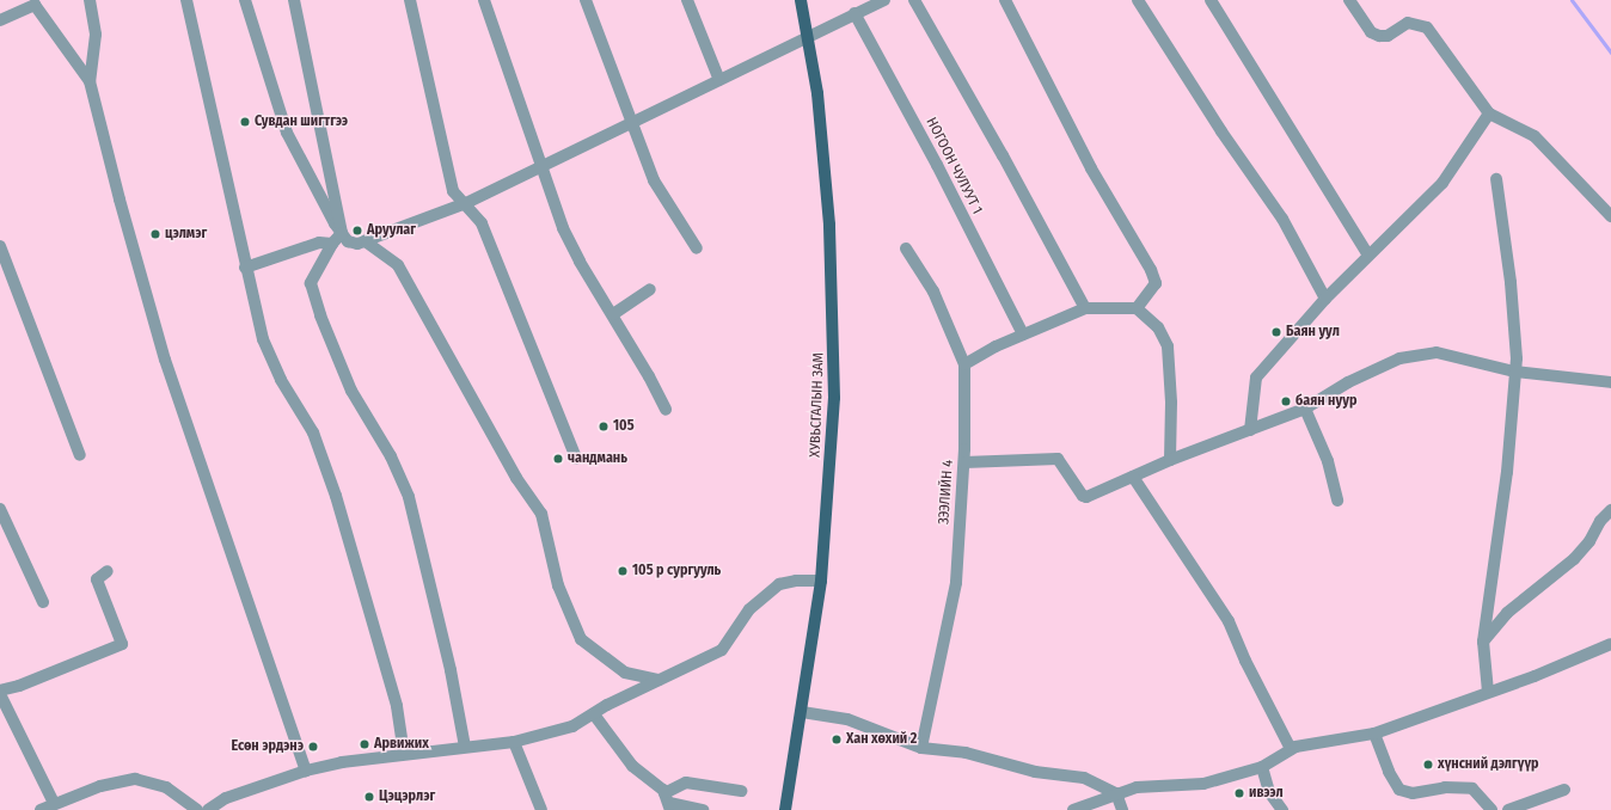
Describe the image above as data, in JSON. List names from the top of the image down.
{
  "streets": {
    "main road": ["ХУВЬСГАЛЫН ЗАМ"],
    "street": ["НОГООН ЧУЛУУТ 1", "ЗЭЭЛИЙН 4"]
  },
  "places": [
    "Сувдан шигтгээ",
    "Аруулаг",
    "цэлмэг",
    "Баян уул",
    "баян нуур",
    "105",
    "чандмань",
    "105 р сургууль",
    "Хан хөхий 2",
    "Арвижих",
    "Есөн эрдэнэ",
    "хүнсний дэлгүүр",
    "ивээл",
    "Цэцэрлэг"
  ]
}
